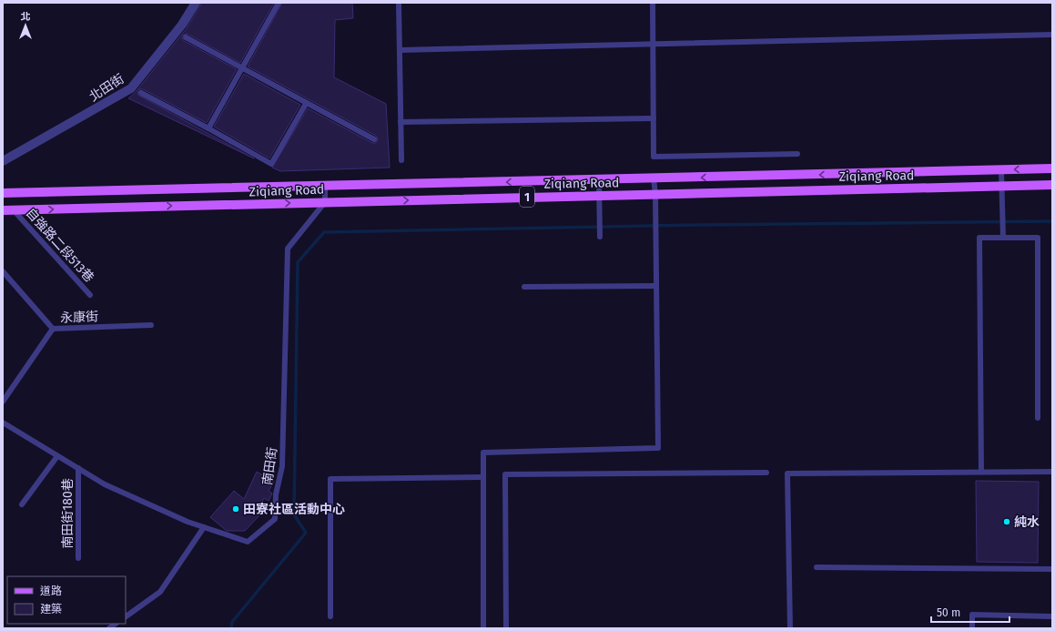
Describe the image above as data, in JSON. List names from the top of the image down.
{
  "streets": {
    "main road": ["Ziqiang Road", "1"],
    "street": ["北田街"],
    "lane": [
      "自強路二段513巷",
      "永康街",
      "南田街",
      "南田街180巷"
    ]
  },
  "crossings": [
    ["Ziqiang Road", "自強路二段513巷"],
    ["Ziqiang Road", "南田街"],
    ["南田街", "南田街180巷"]
  ],
  "places": ["田寮社區活動中心", "純水"],
  "legend": ["道路", "建築"],
  "scale_bar": "50 m",
  "north": "top"
}
